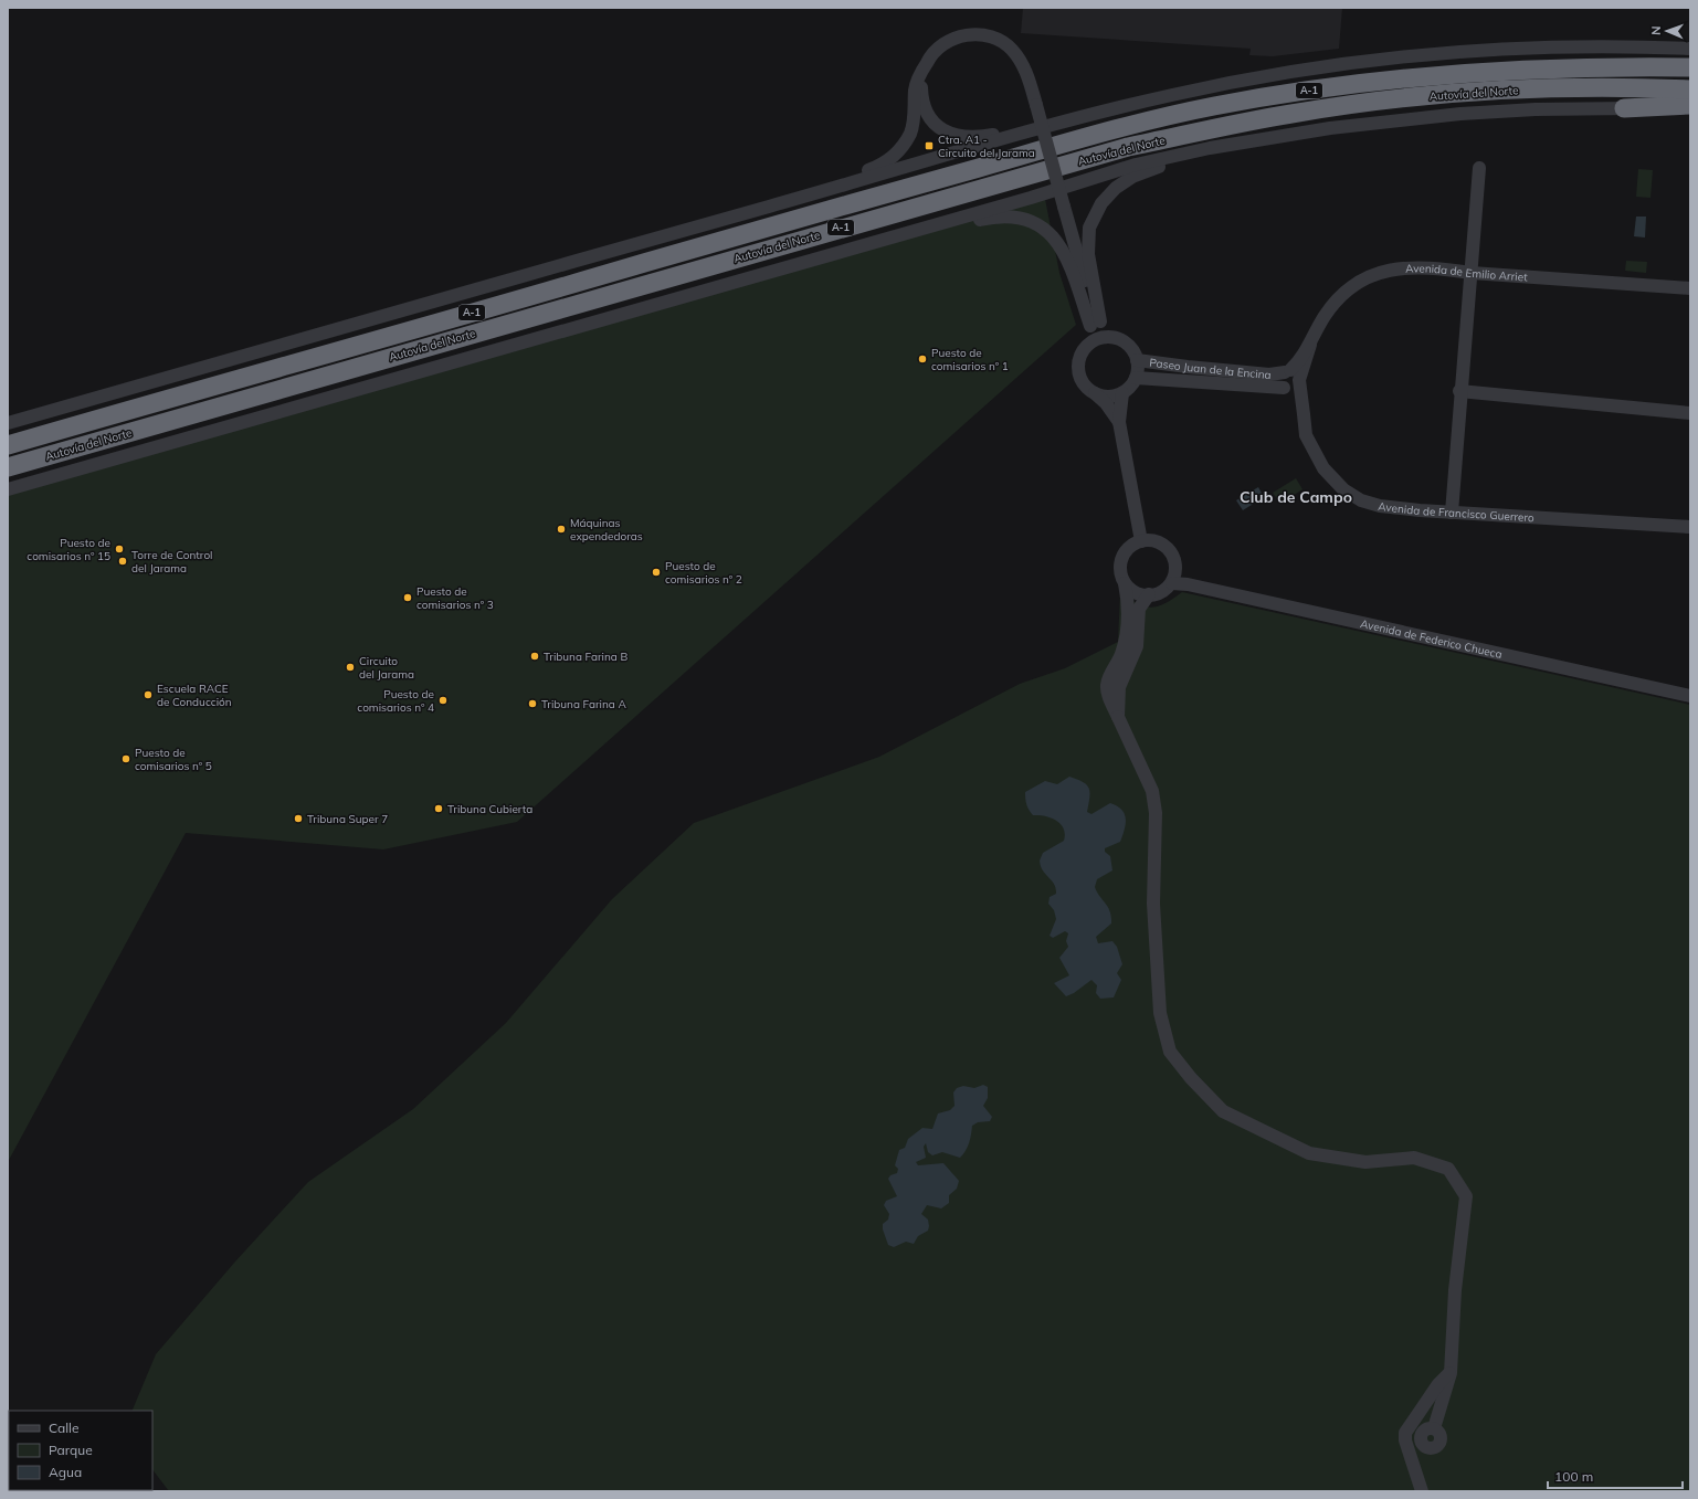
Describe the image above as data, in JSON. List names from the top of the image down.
{
  "streets": {
    "highway": ["A-1", "Autovía del Norte"],
    "street": [
      "Avenida de Emilio Arriet",
      "Paseo Juan de la Encina",
      "Avenida de Francisco Guerrero",
      "Avenida de Federico Chueca"
    ]
  },
  "crossings": [
    ["Avenida de Emilio Arriet", "Paseo Juan de la Encina"],
    ["Paseo Juan de la Encina", "Avenida de Francisco Guerrero"]
  ],
  "districts": ["Club de Campo"],
  "places": {
    "transit": ["Ctra. A1 - Circuito del Jarama"],
    "other": [
      "Puesto de comisarios nº 1",
      "Máquinas expendedoras",
      "Puesto de comisarios nº 15",
      "Torre de Control del Jarama",
      "Puesto de comisarios nº 2",
      "Puesto de comisarios nº 3",
      "Tribuna Farina B",
      "Circuito del Jarama",
      "Escuela RACE de Conducción",
      "Puesto de comisarios nº 4",
      "Tribuna Farina A",
      "Puesto de comisarios nº 5",
      "Tribuna Cubierta",
      "Tribuna Super 7"
    ]
  },
  "legend": ["Calle", "Parque", "Agua"],
  "scale_bar": "100 m",
  "north": "left"
}
